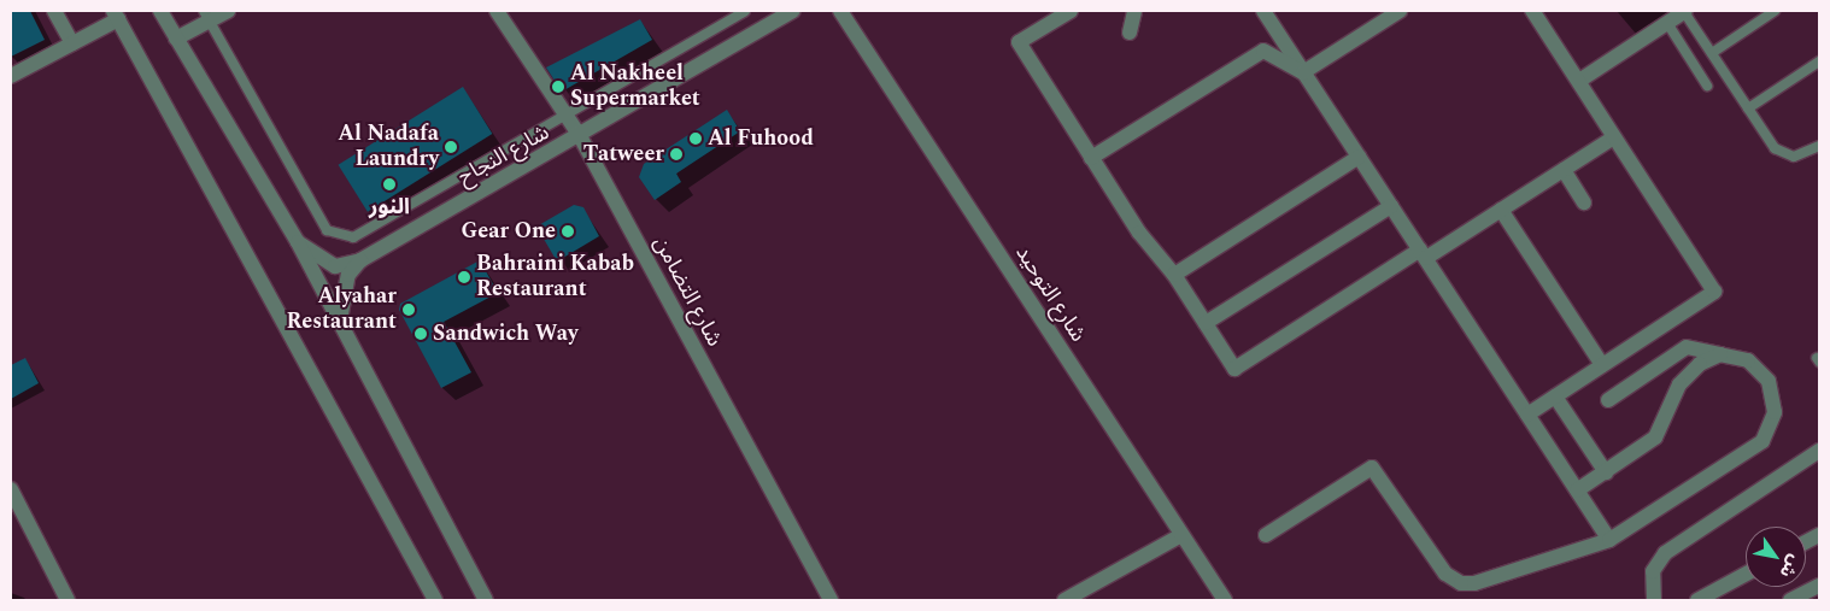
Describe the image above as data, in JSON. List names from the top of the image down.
{
  "streets": {
    "street": ["شارع النجاح", "شارع التضامن", "شارع التوحيد"]
  },
  "crossings": [
    ["شارع النجاح", "شارع التضامن"]
  ],
  "places": [
    "Al Nakheel Supermarket",
    "Al Fuhood",
    "Al Nadafa Laundry",
    "Tatweer",
    "النور",
    "Gear One",
    "Bahraini Kabab Restaurant",
    "Alyahar Restaurant",
    "Sandwich Way"
  ],
  "north": "bottom right"
}
